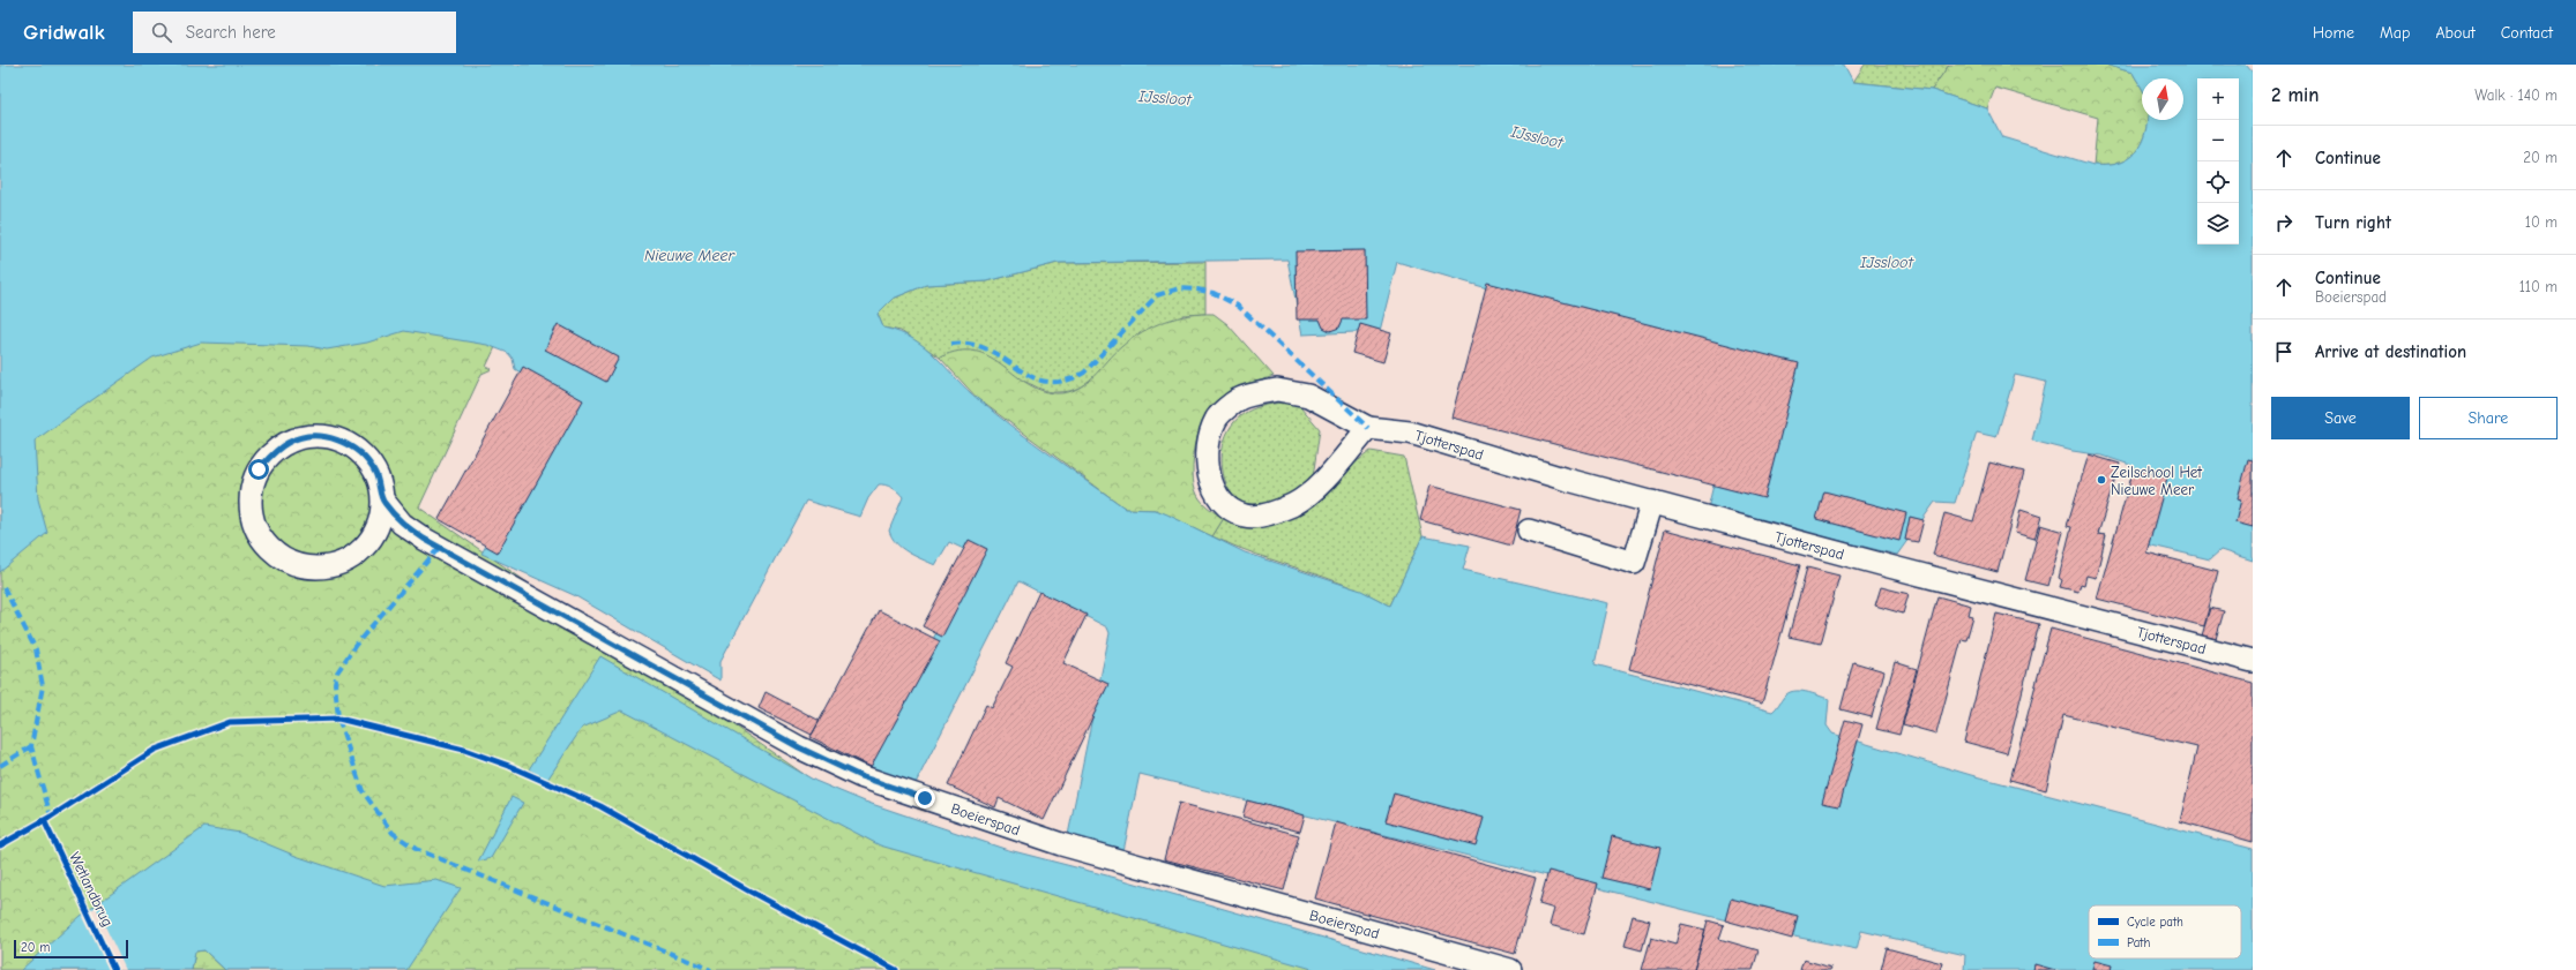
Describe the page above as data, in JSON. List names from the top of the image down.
{
  "streets": {
    "lane": ["Tjotterspad", "Boeierspad"],
    "cycle path": ["Wetlandbrug"]
  },
  "water": ["IJssloot", "Nieuwe Meer"],
  "places": ["Zeilschool Het Nieuwe Meer"],
  "legend": ["Cycle path", "Path"],
  "scale_bar": "20 m",
  "north": "top",
  "page": {
    "header": "Gridwalk",
    "search": "Search here",
    "nav": [
      "Home",
      "Map",
      "About",
      "Contact"
    ],
    "heading": ["2 min", "Walk · 140 m"],
    "map_buttons": ["+", "−"],
    "list": [
      ["Continue", "20 m"],
      ["Turn right", "10 m"],
      ["Continue", "Boeierspad", "110 m"],
      "Arrive at destination"
    ],
    "buttons": ["Save", "Share"],
    "scale": "20 m"
  }
}
